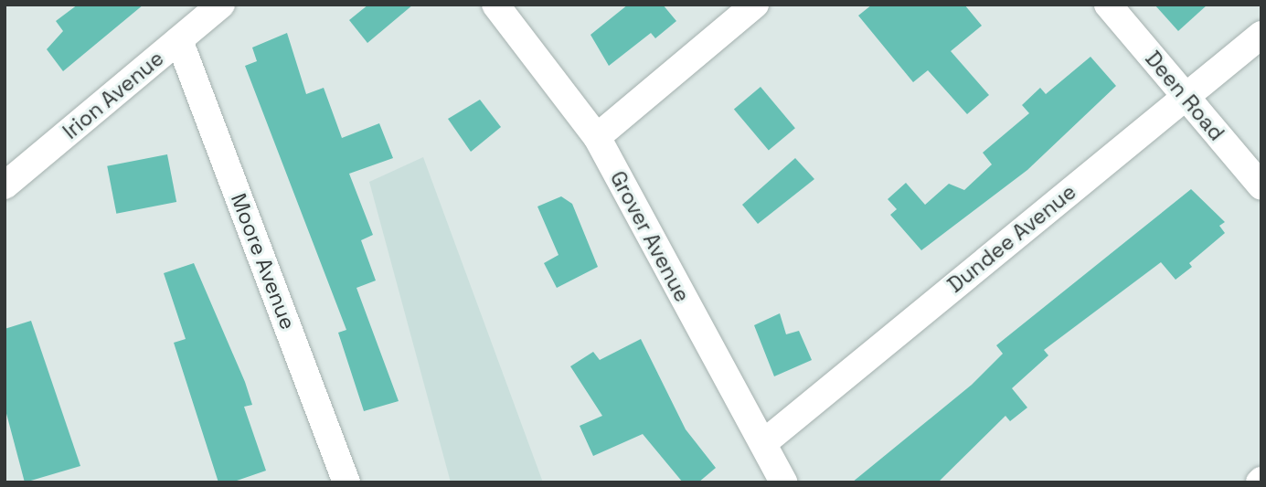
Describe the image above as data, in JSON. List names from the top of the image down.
{
  "streets": {
    "street": [
      "Irion Avenue",
      "Deen Road",
      "Grover Avenue",
      "Dundee Avenue",
      "Moore Avenue"
    ]
  },
  "crossings": [
    ["Irion Avenue", "Moore Avenue"],
    ["Deen Road", "Dundee Avenue"],
    ["Grover Avenue", "Dundee Avenue"]
  ]
}
